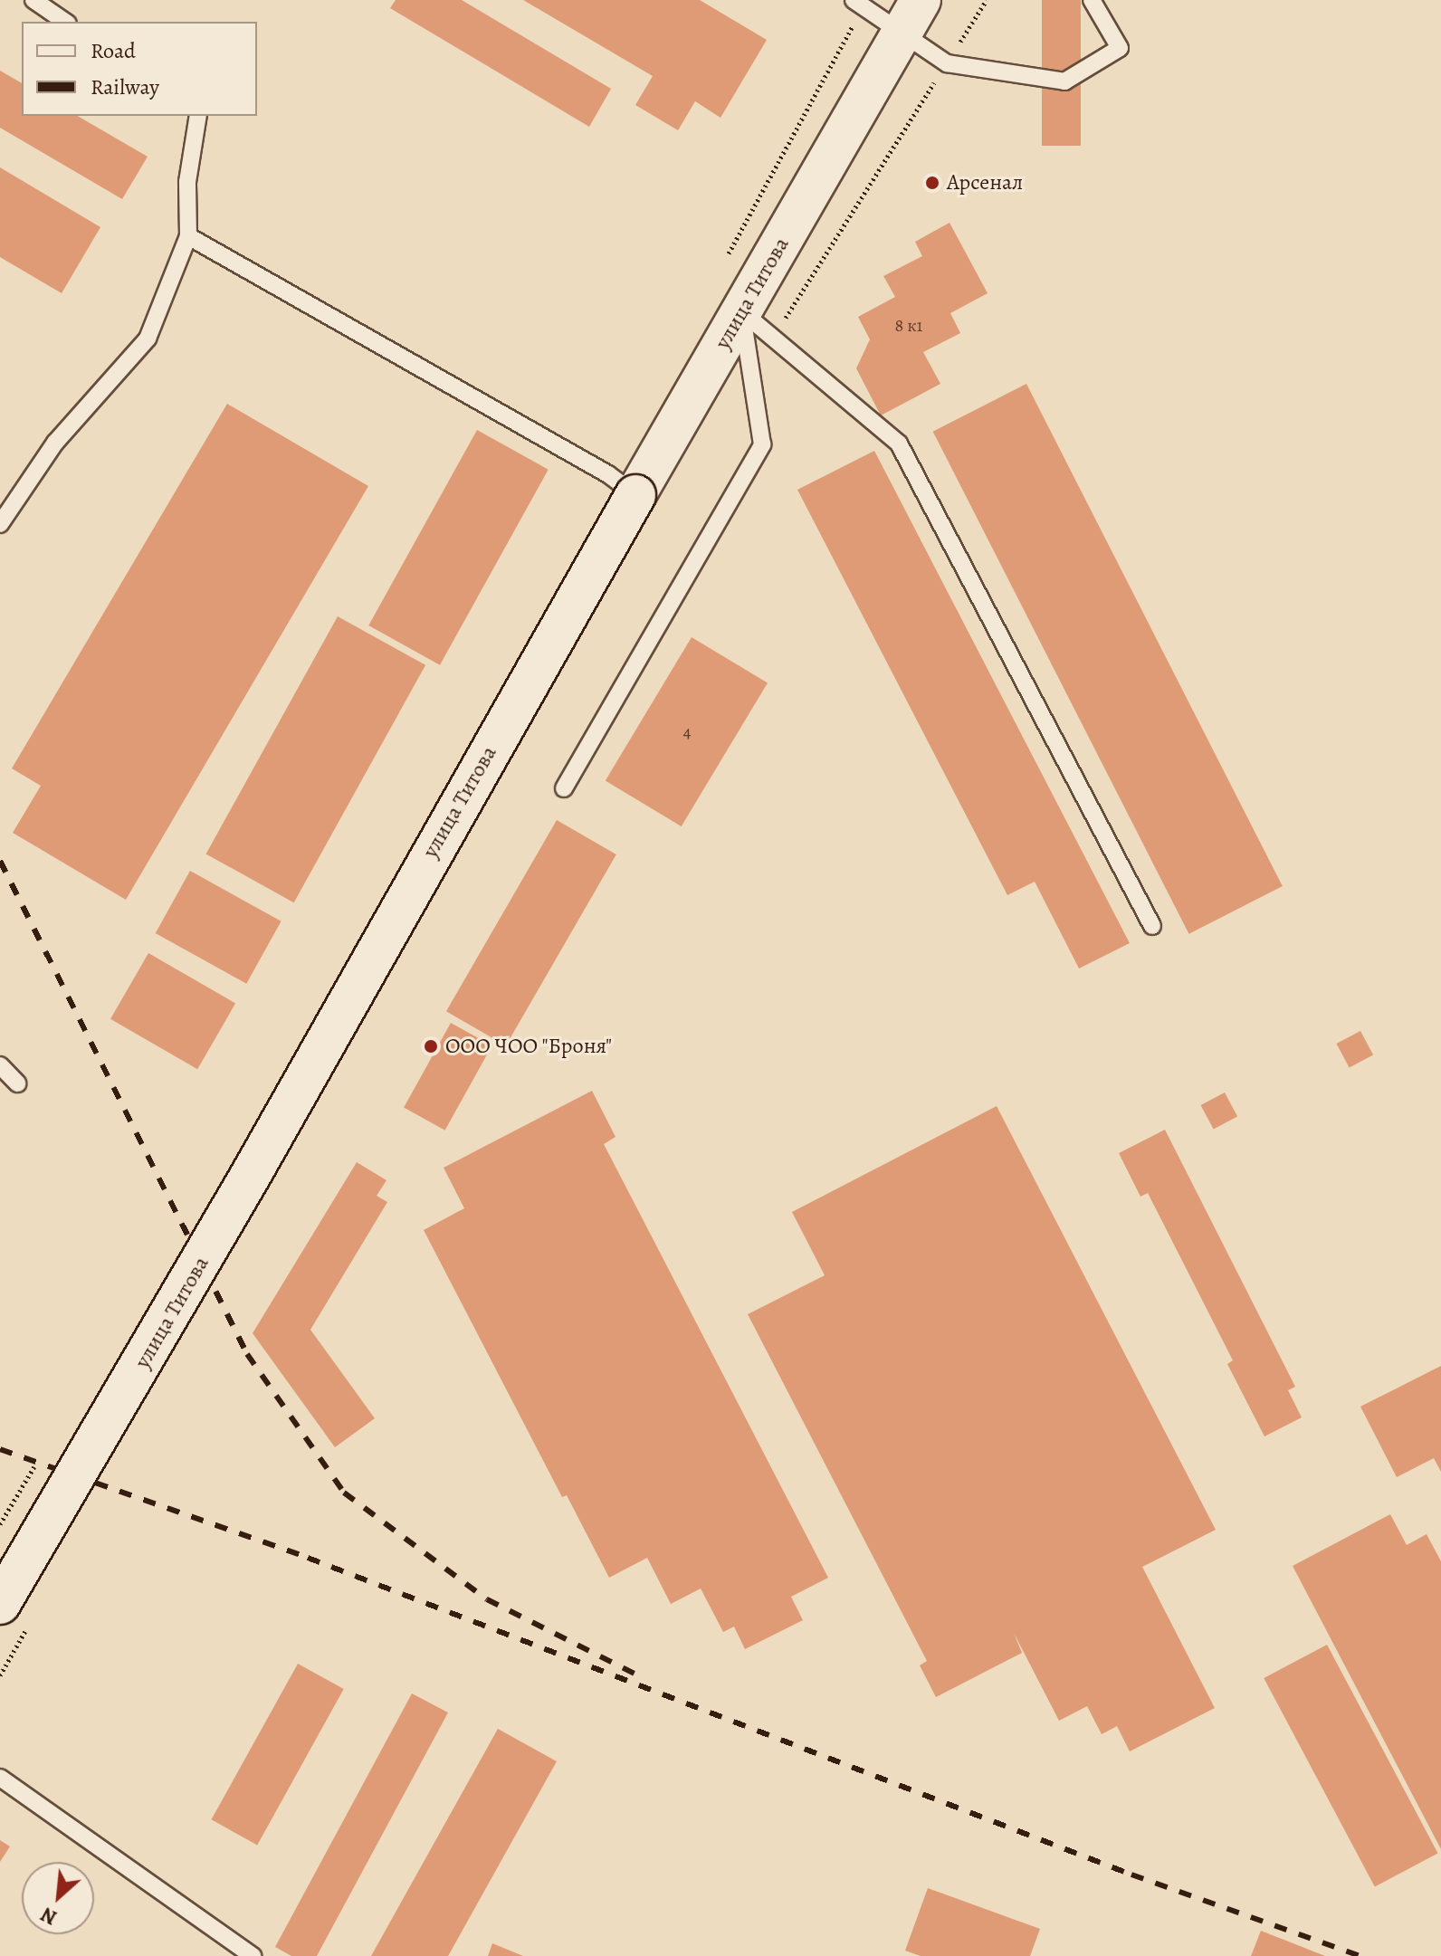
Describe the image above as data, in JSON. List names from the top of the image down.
{
  "streets": {
    "main road": ["улица Титова"]
  },
  "places": ["Арсенал", "ООО ЧОО \"Броня\""],
  "house_numbers": ["8 к1", "4"],
  "legend": ["Road", "Railway"],
  "north": "bottom left"
}
